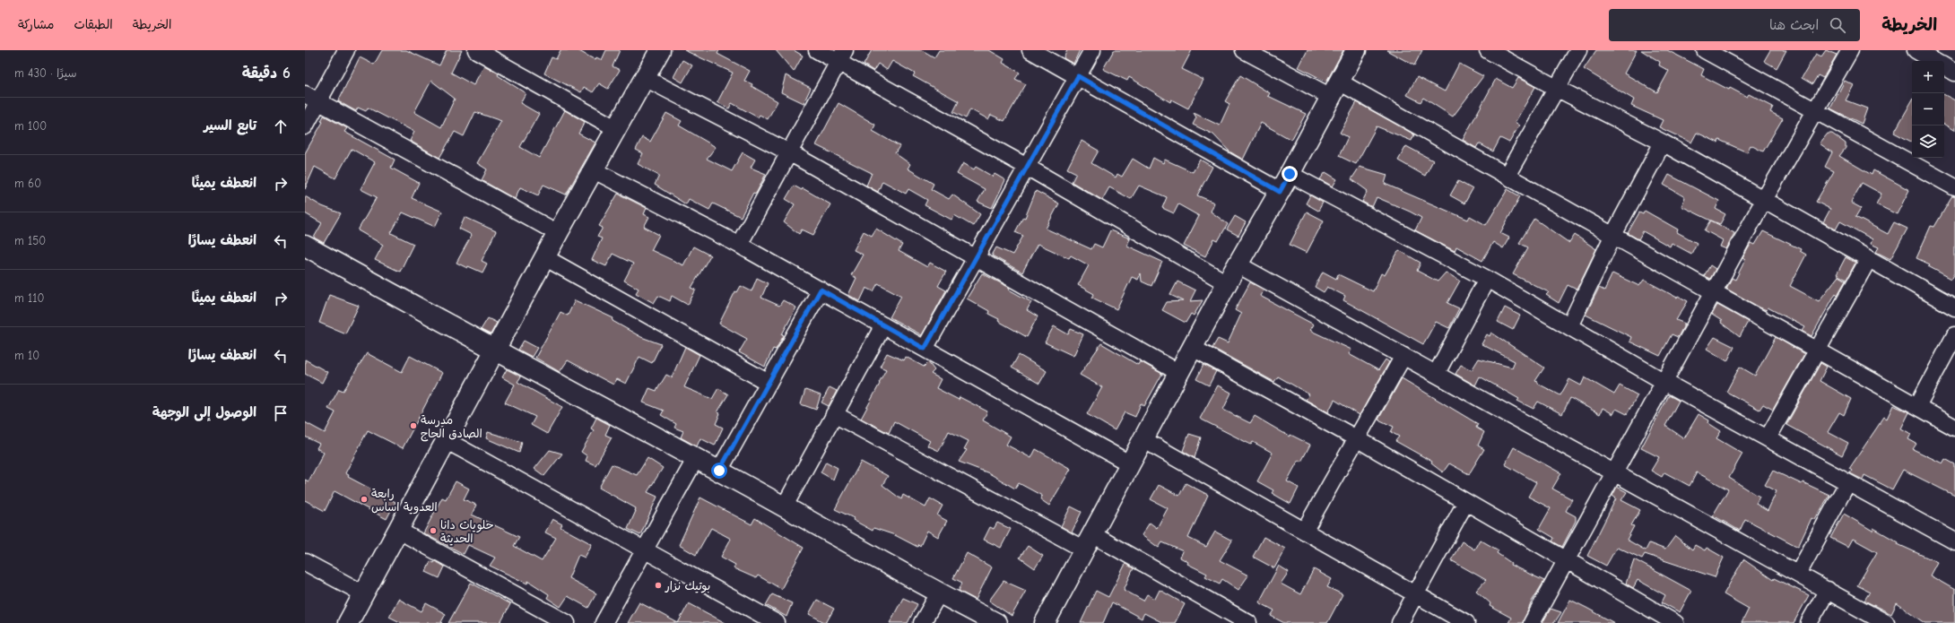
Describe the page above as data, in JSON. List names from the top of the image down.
{
  "places": [
    "مدرسة الصادق الحاج",
    "رابعة العدوية اساس",
    "حلويات دانا الحديثة",
    "بوتيك نزار"
  ],
  "page": {
    "header": "الخريطة",
    "search": "ابحث هنا",
    "nav": ["الخريطة", "الطبقات", "مشاركة"],
    "heading": ["6 دقيقة", "سيرًا · 430 m"],
    "map_buttons": ["+", "−"],
    "list": [
      ["تابع السير", "100 m"],
      ["انعطف يمينًا", "60 m"],
      ["انعطف يسارًا", "150 m"],
      ["انعطف يمينًا", "110 m"],
      ["انعطف يسارًا", "10 m"],
      "الوصول إلى الوجهة"
    ]
  }
}
